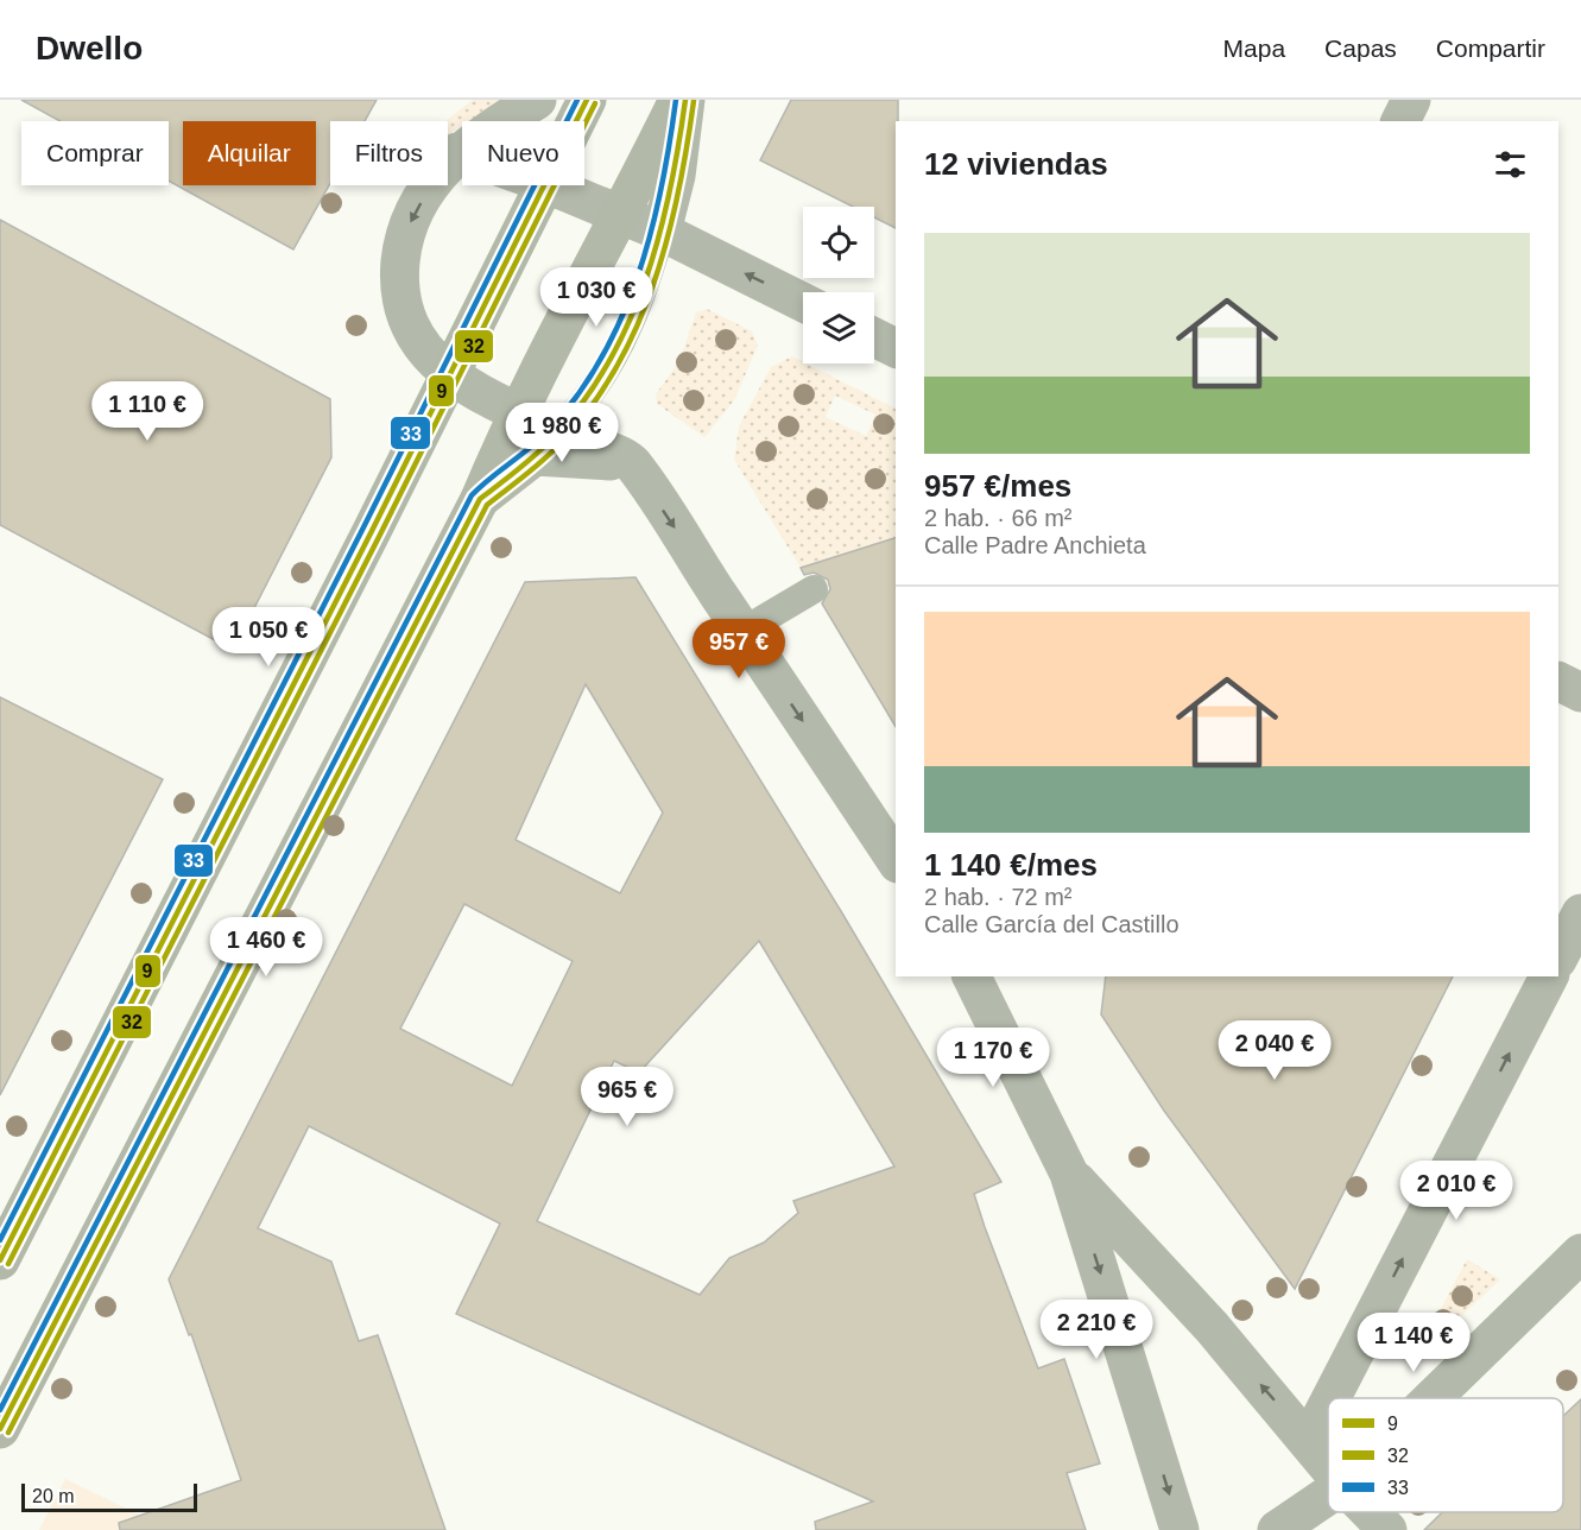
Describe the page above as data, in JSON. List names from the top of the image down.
{
  "lines": ["transit line 9", "transit line 33", "transit line 32"],
  "legend": ["9", "32", "33"],
  "scale_bar": "20 m",
  "page": {
    "header": "Dwello",
    "nav": ["Mapa", "Capas", "Compartir"],
    "chip": [
      "Comprar",
      "Alquilar",
      "Filtros",
      "Nuevo"
    ],
    "heading": "12 viviendas",
    "list": [
      {
        "name": "957 €/mes",
        "note": "2 hab. · 66 m² · Calle Padre Anchieta"
      },
      {
        "name": "1 140 €/mes",
        "note": "2 hab. · 72 m² · Calle García del Castillo"
      }
    ],
    "price": [
      "1 030 €",
      "1 110 €",
      "1 980 €",
      "1 050 €",
      "957 €",
      "1 460 €",
      "2 040 €",
      "1 170 €",
      "965 €",
      "2 010 €",
      "2 210 €",
      "1 140 €"
    ],
    "scale": "20 m"
  }
}
